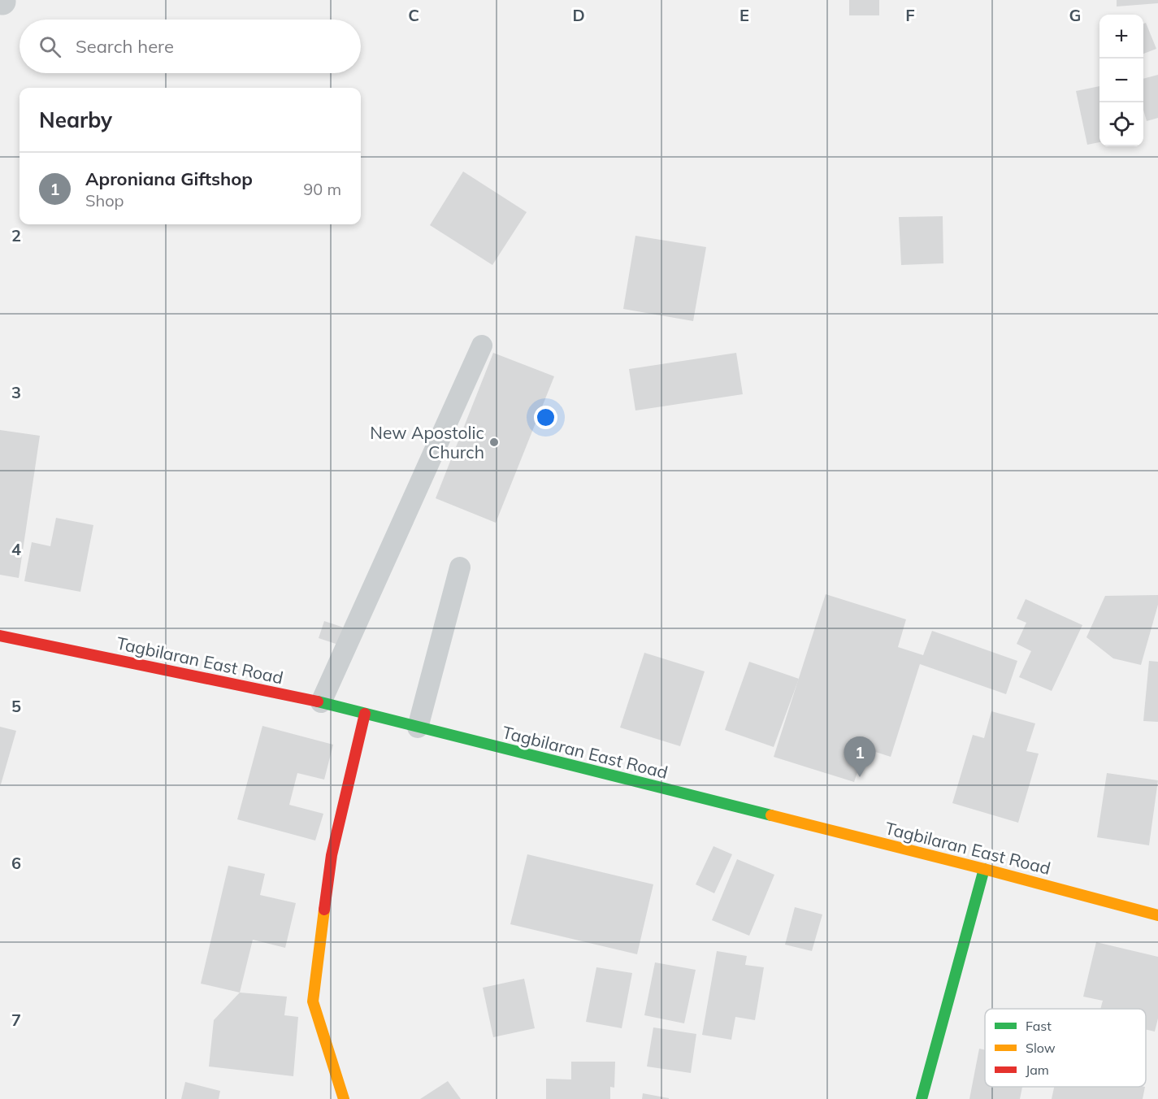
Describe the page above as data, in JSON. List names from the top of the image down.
{
  "streets": {
    "main road": ["Tagbilaran East Road"]
  },
  "places": ["New Apostolic Church"],
  "legend": ["Fast", "Slow", "Jam"],
  "page": {
    "map_buttons": ["+", "−"],
    "search": "Search here",
    "heading": "Nearby",
    "list": [
      {
        "mark": "1",
        "name": "Aproniana Giftshop",
        "note": "Shop",
        "value": "90 m"
      }
    ],
    "pins": "1"
  },
  "grid": {
    "columns": [
      "C",
      "D",
      "E",
      "F",
      "G"
    ],
    "rows": [
      "2",
      "3",
      "4",
      "5",
      "6",
      "7"
    ]
  }
}
